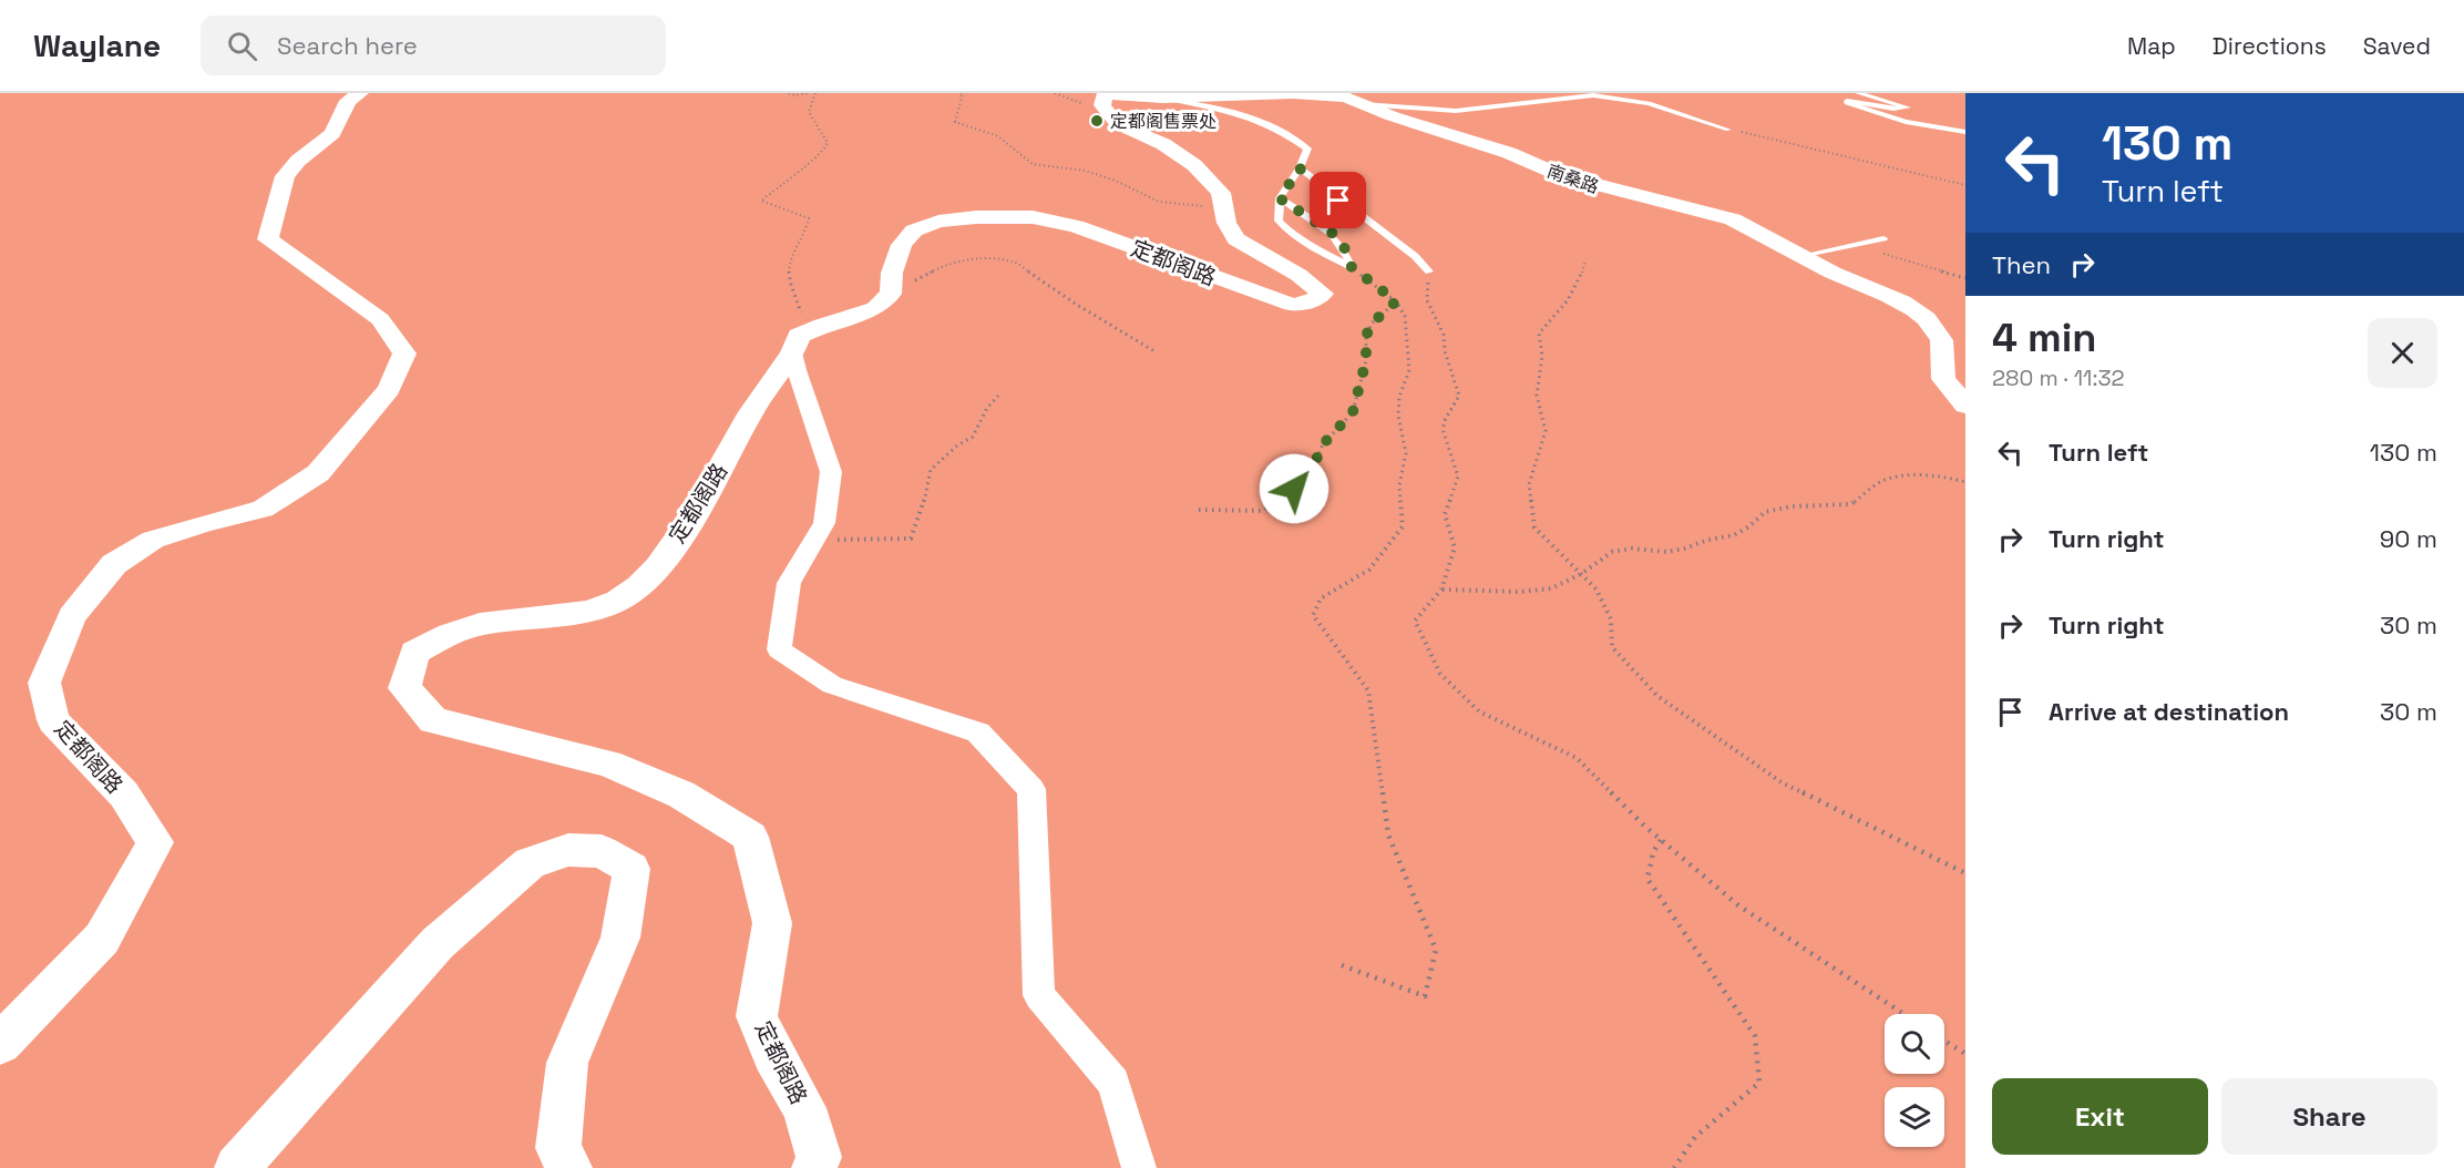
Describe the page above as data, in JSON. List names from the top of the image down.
{
  "streets": {
    "street": ["南桑路", "定都阁路"]
  },
  "crossings": [
    ["南桑路", "定都阁路"]
  ],
  "places": ["定都阁售票处"],
  "page": {
    "header": "Waylane",
    "search": "Search here",
    "nav": ["Map", "Directions", "Saved"],
    "turn": ["130 m", "Turn left"],
    "then": "Then",
    "heading": ["4 min", "280 m · 11:32"],
    "list": [
      {
        "name": "Turn left",
        "value": "130 m"
      },
      {
        "name": "Turn right",
        "value": "90 m"
      },
      {
        "name": "Turn right",
        "value": "30 m"
      },
      {
        "name": "Arrive at destination",
        "value": "30 m"
      }
    ],
    "buttons": ["Exit", "Share"]
  }
}
